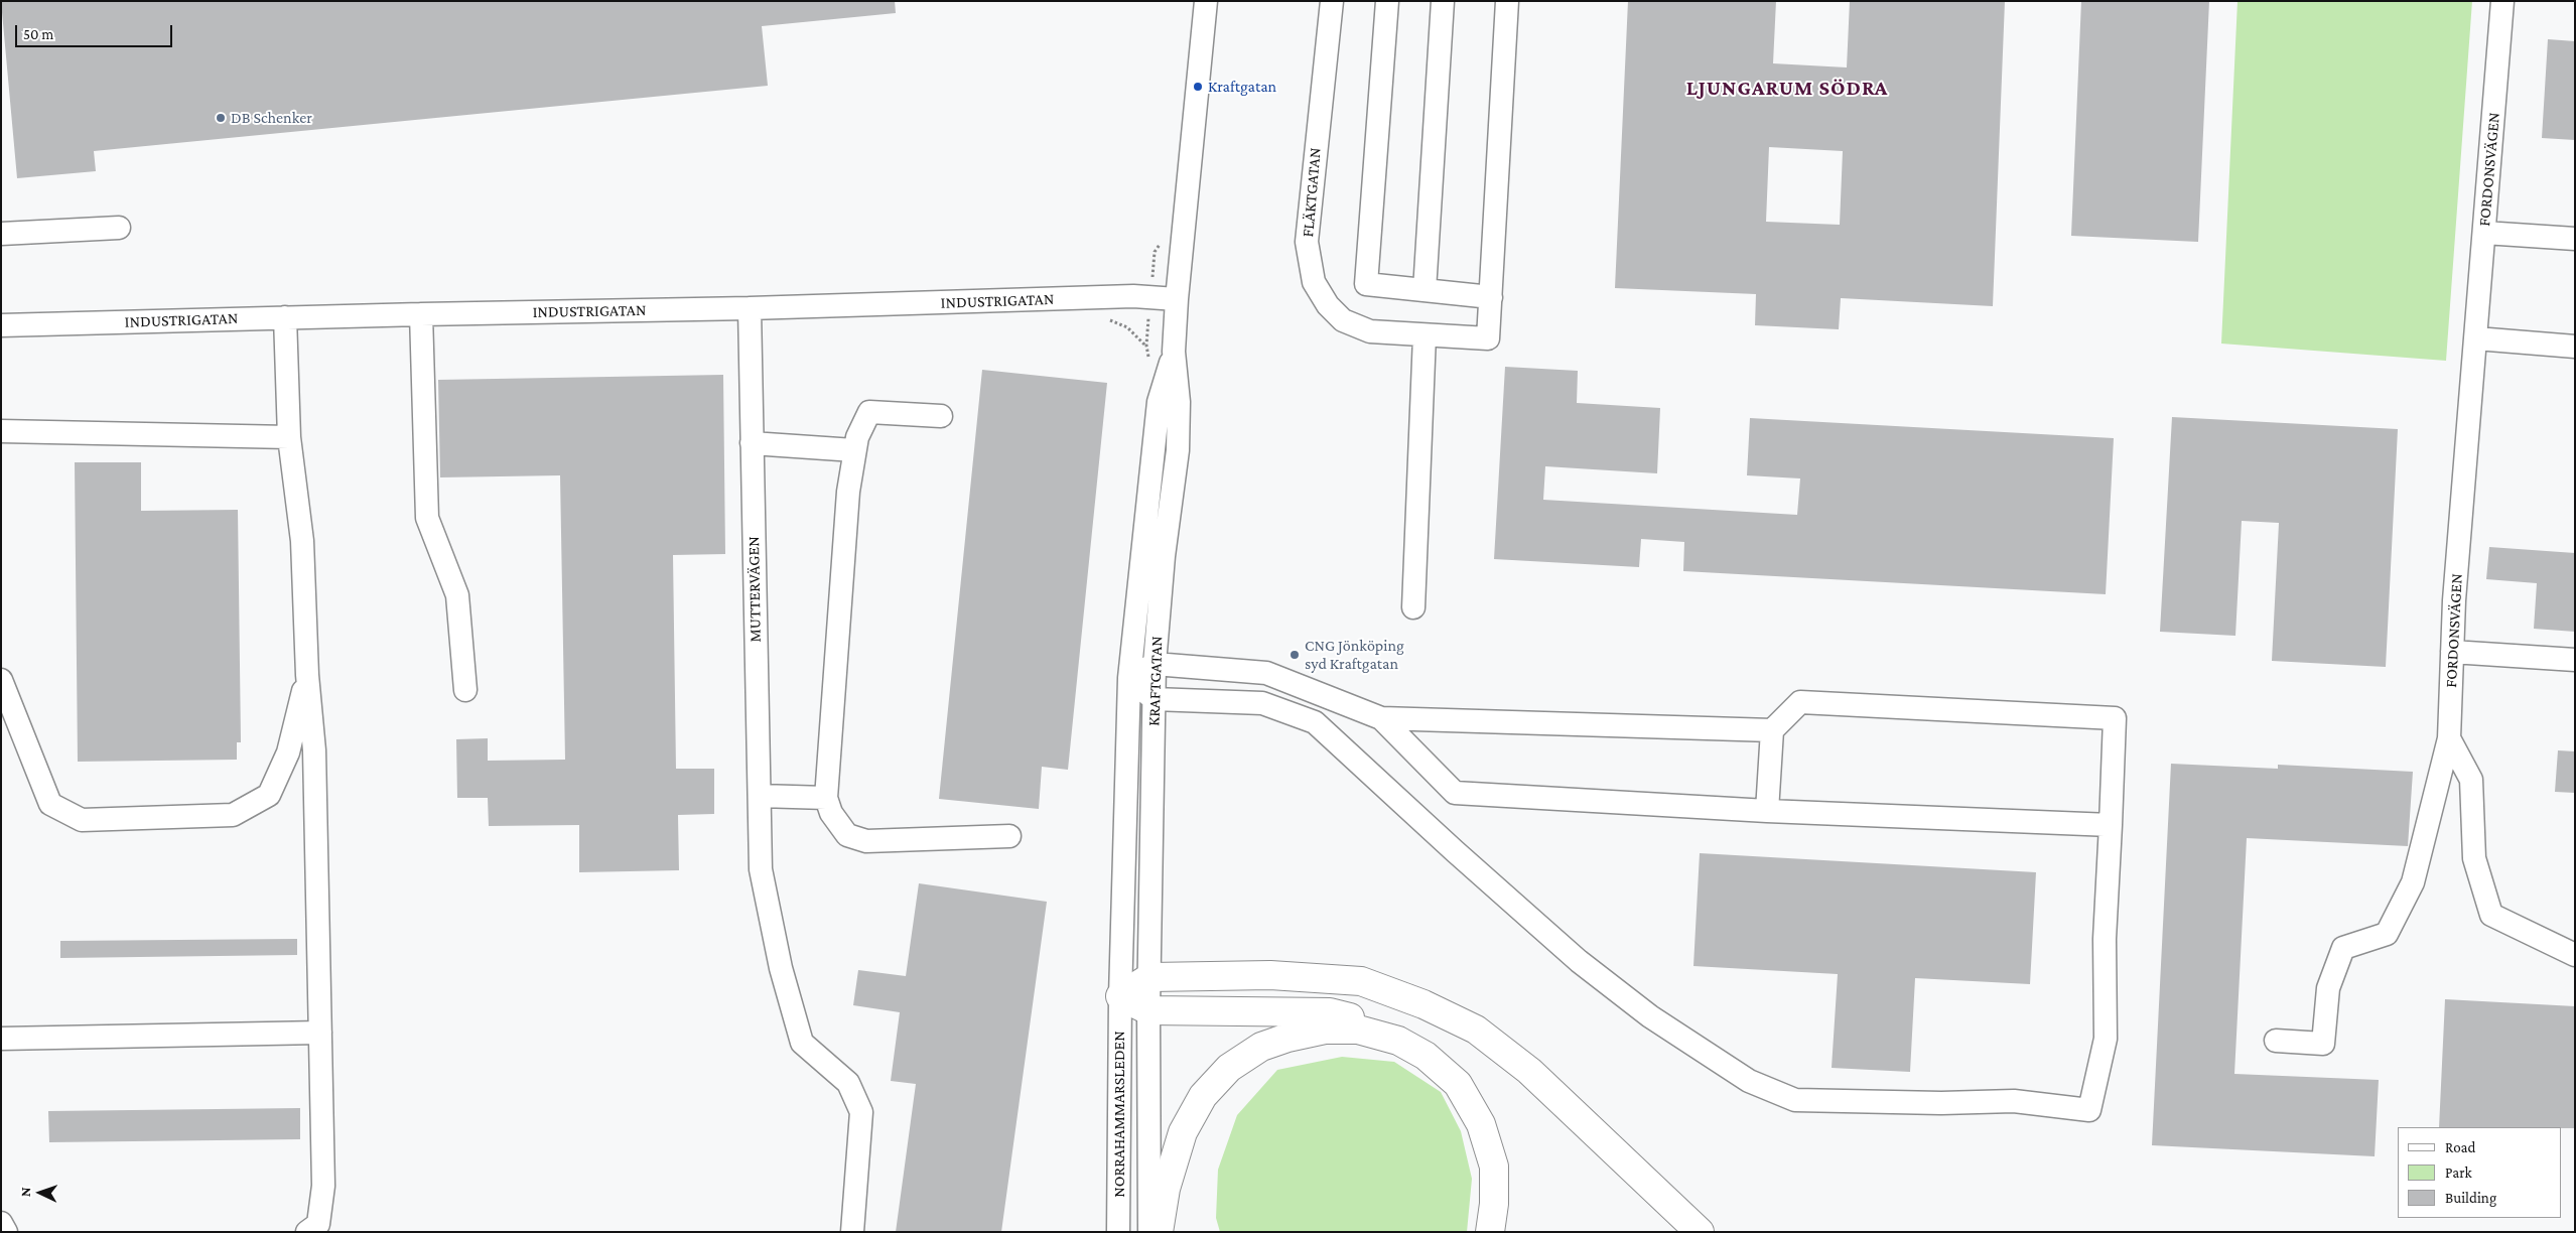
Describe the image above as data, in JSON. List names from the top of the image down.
{
  "streets": {
    "street": [
      "FORDONSVÄGEN",
      "FLÄKTGATAN",
      "INDUSTRIGATAN",
      "MUTTERVÄGEN",
      "KRAFTGATAN",
      "NORRAHAMMARSLEDEN"
    ]
  },
  "crossings": [
    ["INDUSTRIGATAN", "MUTTERVÄGEN"],
    ["INDUSTRIGATAN", "KRAFTGATAN"],
    ["KRAFTGATAN", "NORRAHAMMARSLEDEN"]
  ],
  "districts": ["LJUNGARUM SÖDRA"],
  "places": ["Kraftgatan", "DB Schenker", "CNG Jönköping syd Kraftgatan"],
  "legend": ["Road", "Park", "Building"],
  "scale_bar": "50 m",
  "north": "left"
}
